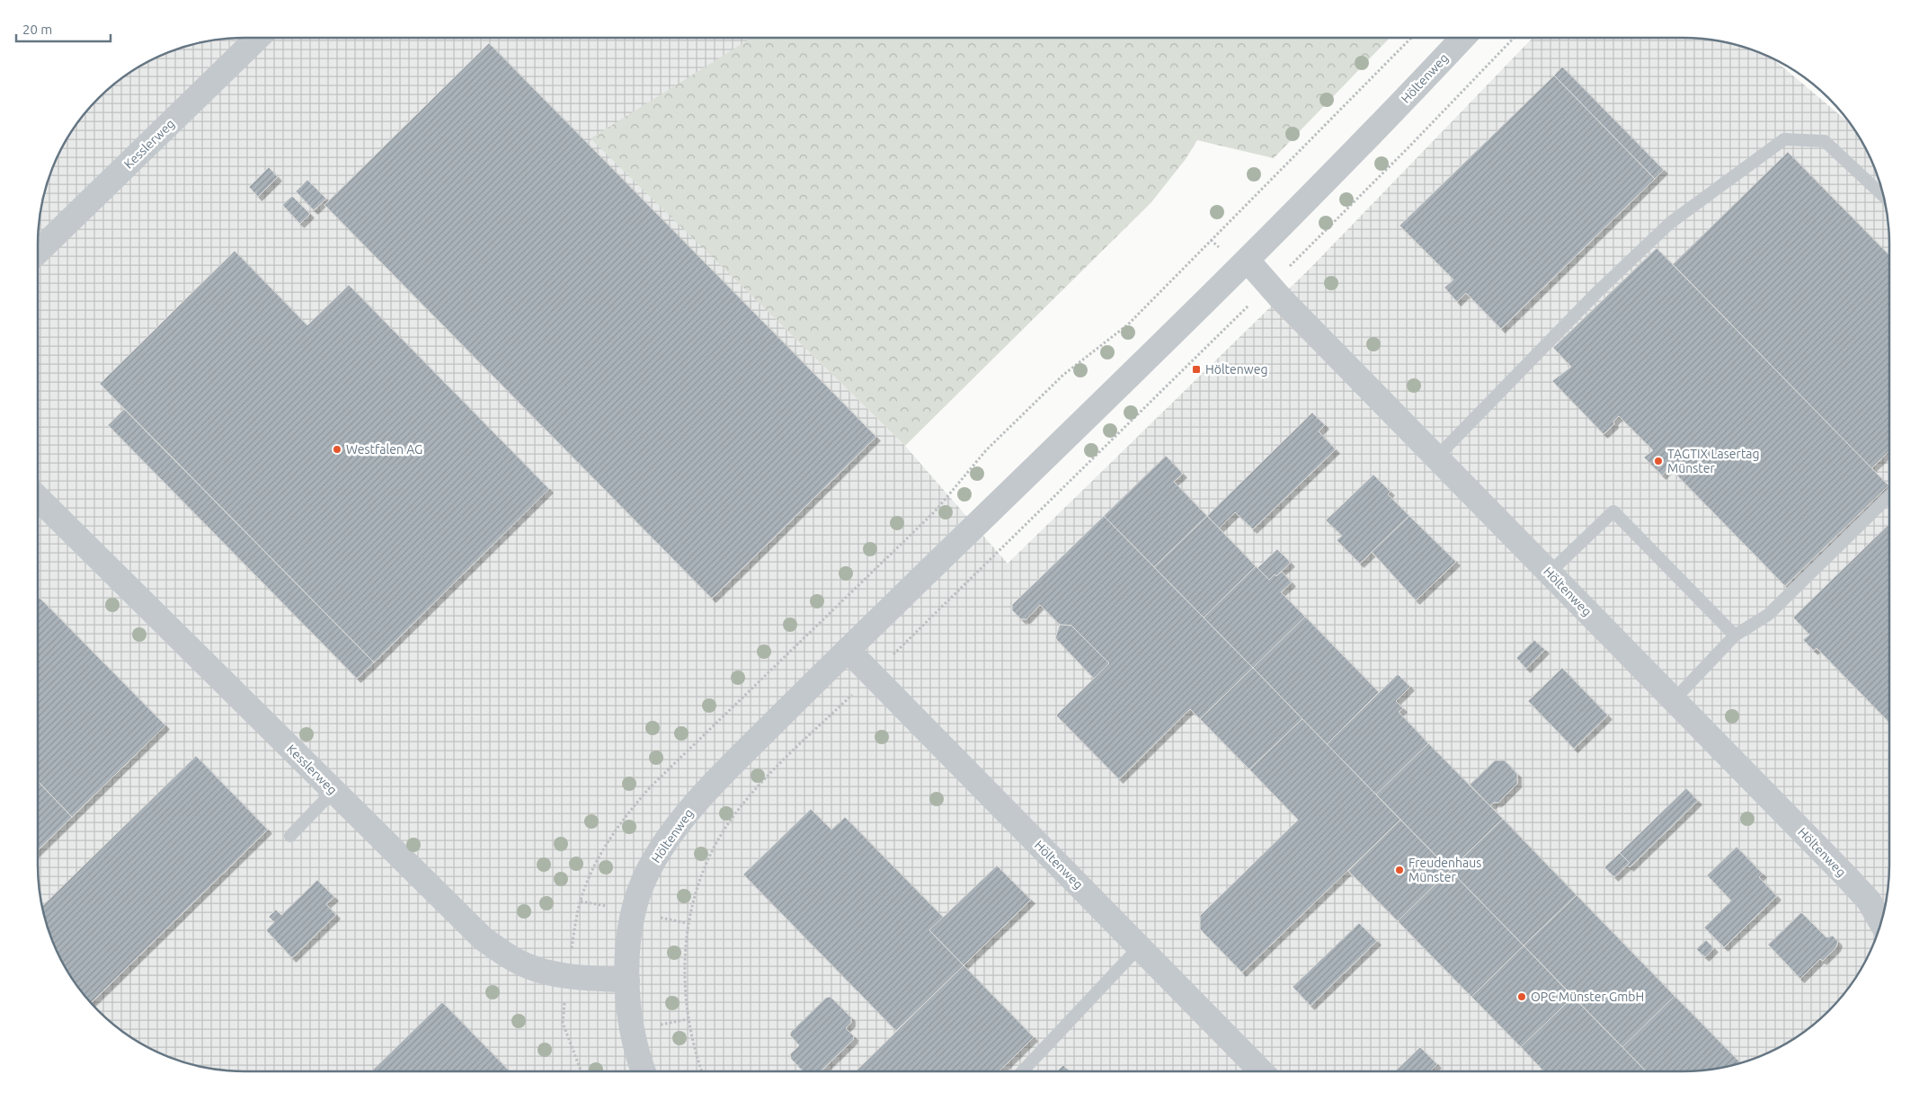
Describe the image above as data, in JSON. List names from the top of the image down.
{
  "streets": {
    "street": ["Höltenweg", "Kesslerweg"]
  },
  "crossings": [
    ["Höltenweg", "Kesslerweg"]
  ],
  "places": {
    "transit": ["Höltenweg"],
    "other": [
      "Westfalen AG",
      "TAGTIX Lasertag Münster",
      "Freudenhaus Münster",
      "OPC Münster GmbH"
    ]
  },
  "scale_bar": "20 m"
}
